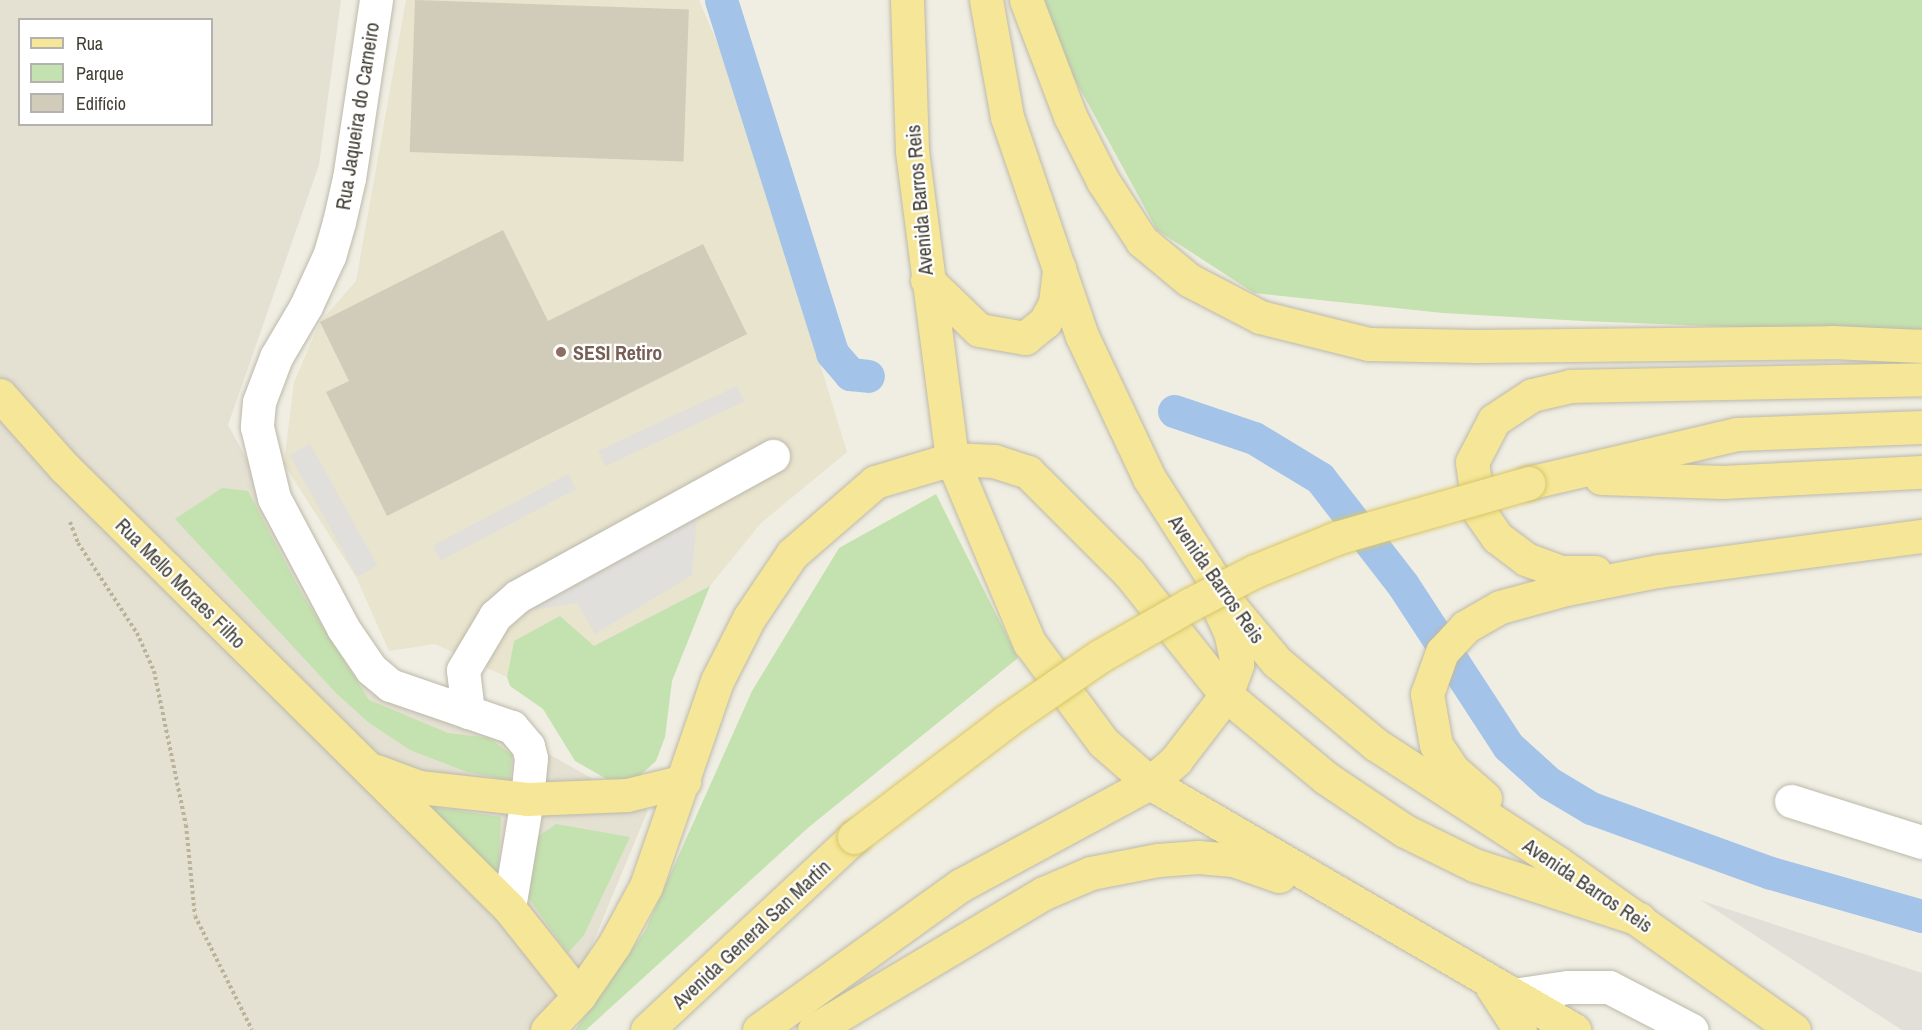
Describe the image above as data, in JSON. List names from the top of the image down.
{
  "streets": {
    "main road": ["Avenida Barros Reis", "Rua Mello Moraes Filho", "Avenida General San Martin"],
    "street": ["Rua Jaqueira do Carneiro"]
  },
  "crossings": [
    ["Rua Jaqueira do Carneiro", "Rua Mello Moraes Filho"]
  ],
  "places": ["SESI Retiro"],
  "legend": ["Rua", "Parque", "Edifício"]
}
